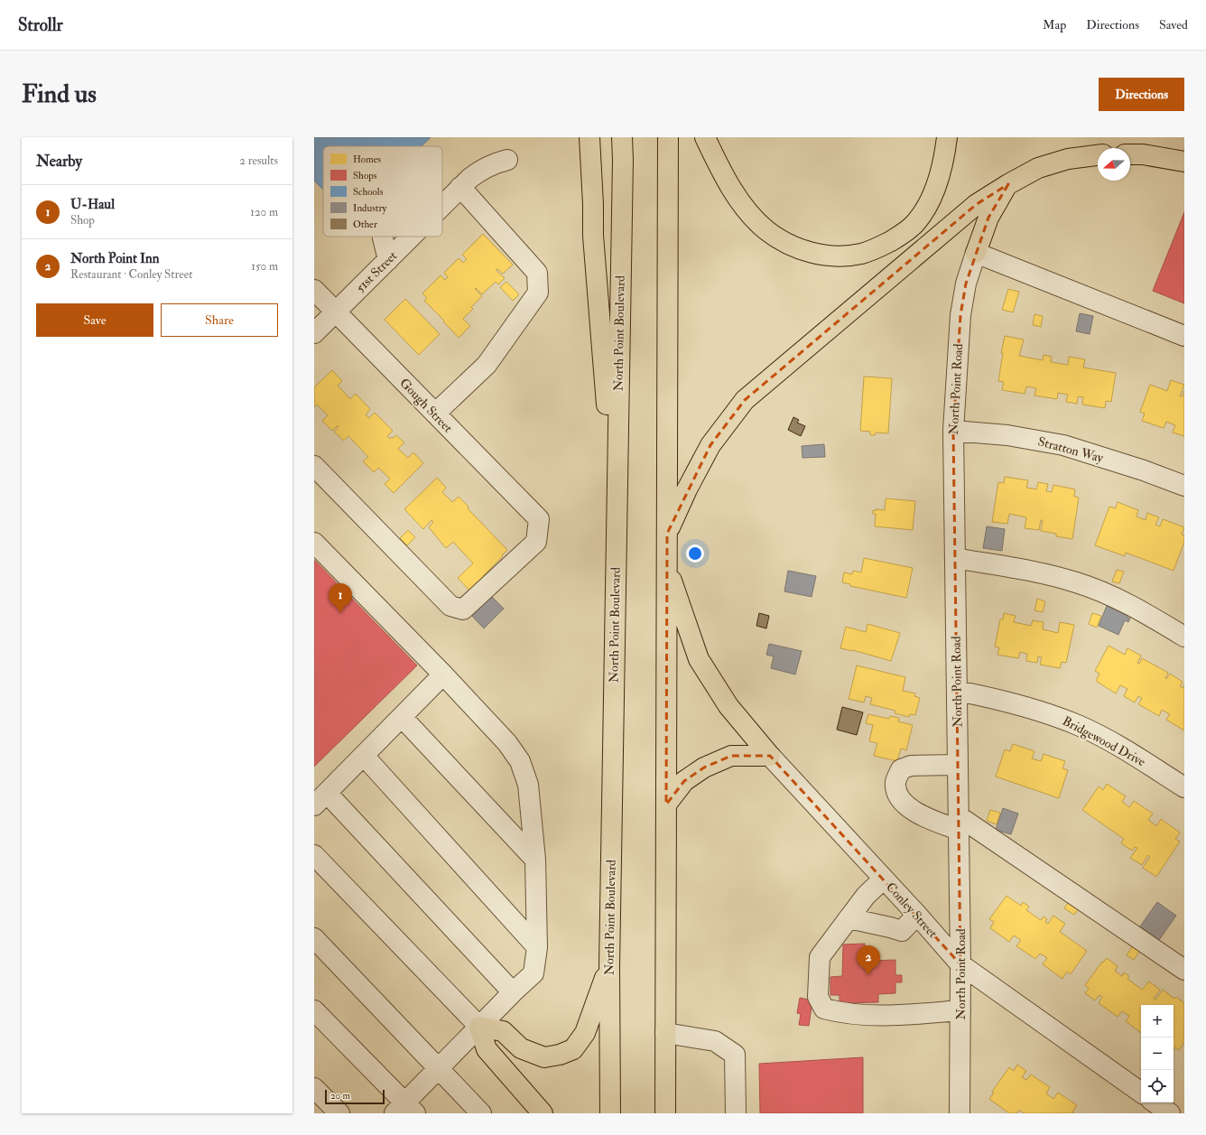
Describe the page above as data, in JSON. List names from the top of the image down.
{
  "streets": {
    "main road": ["North Point Boulevard"],
    "street": [
      "51st Street",
      "North Point Road",
      "Gough Street",
      "Stratton Way",
      "Bridgewood Drive",
      "Conley Street"
    ]
  },
  "crossings": [
    ["51st Street", "Gough Street"],
    ["North Point Road", "Stratton Way"],
    ["North Point Road", "Bridgewood Drive"],
    ["North Point Road", "Conley Street"]
  ],
  "legend": [
    "Homes",
    "Shops",
    "Schools",
    "Industry",
    "Other"
  ],
  "scale_bar": "20 m",
  "north": "left",
  "page": {
    "header": "Strollr",
    "nav": ["Map", "Directions", "Saved"],
    "buttons": [
      "Directions",
      ["Save", "Share"]
    ],
    "title": "Find us",
    "heading": ["Nearby", "2 results"],
    "list": [
      {
        "mark": "1",
        "name": "U-Haul",
        "note": "Shop",
        "value": "120 m"
      },
      {
        "mark": "2",
        "name": "North Point Inn",
        "note": "Restaurant · Conley Street",
        "value": "150 m"
      }
    ],
    "pins": ["1", "2"],
    "map_buttons": ["+", "−"],
    "scale": "20 m"
  }
}
